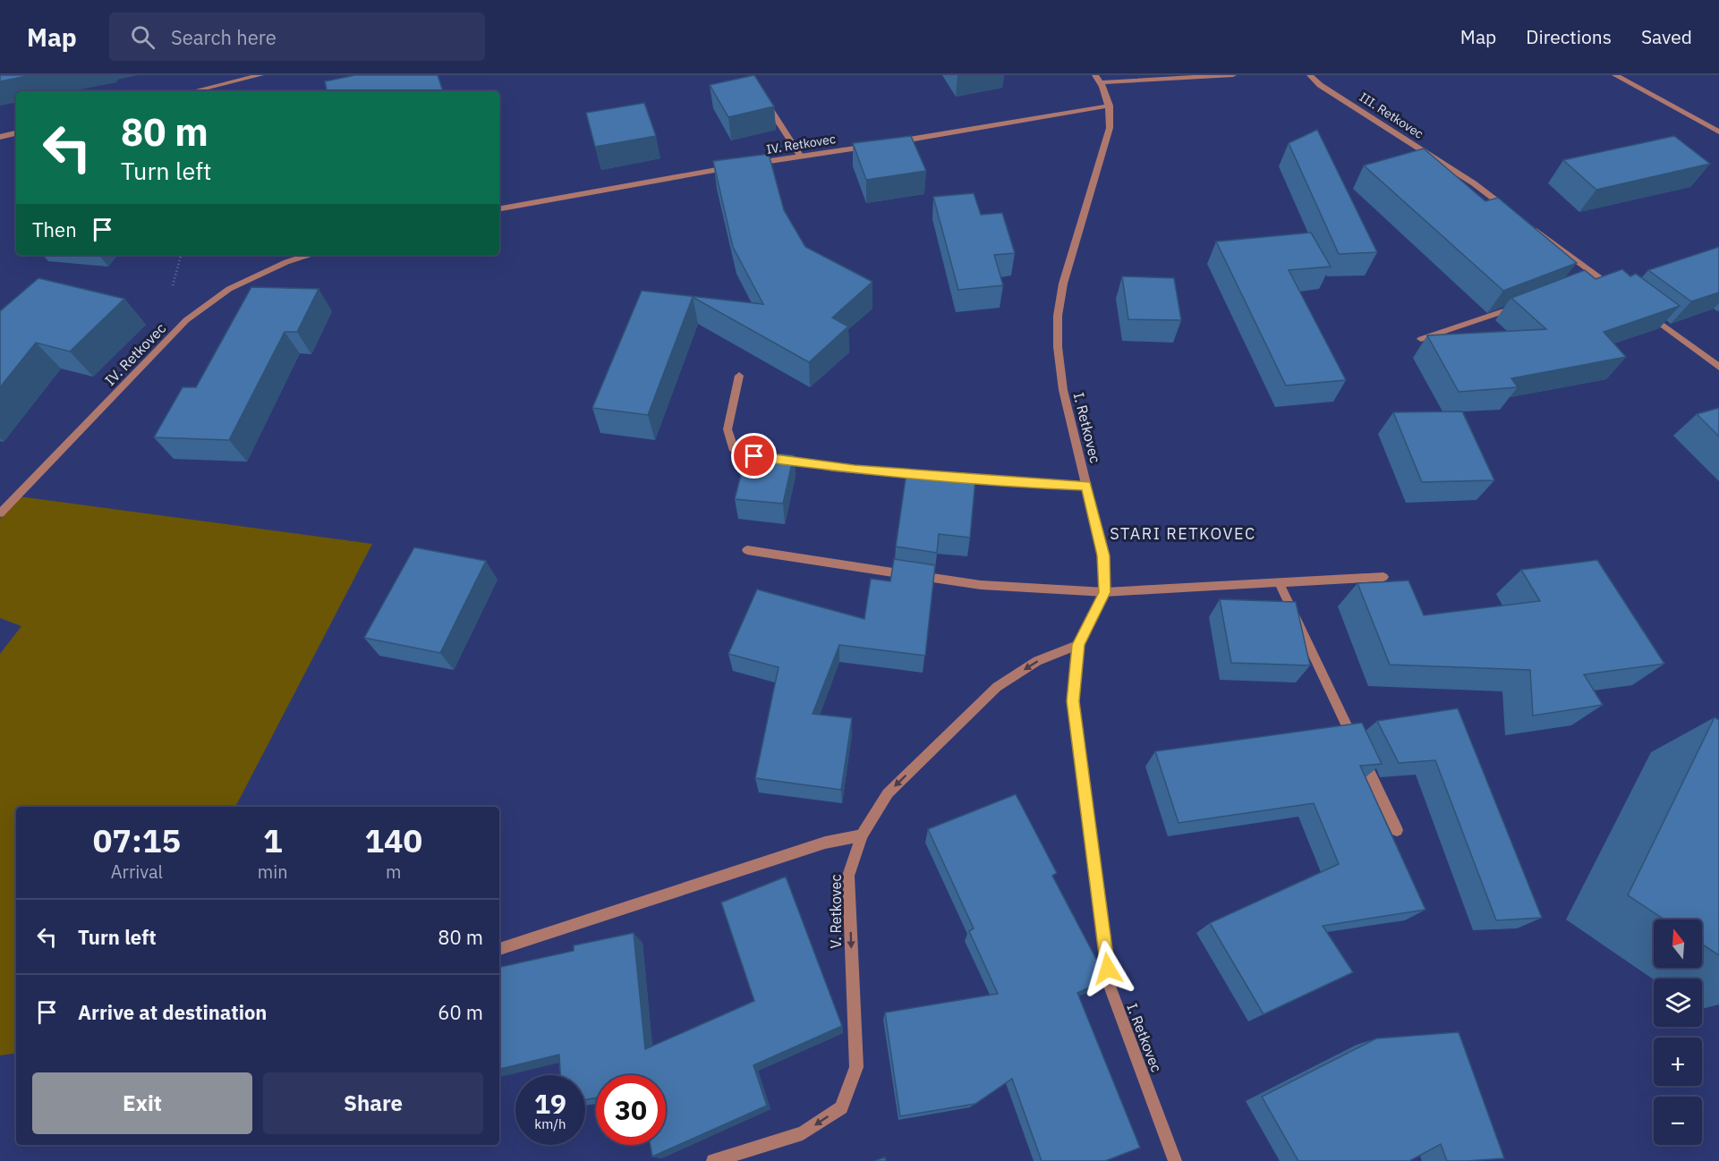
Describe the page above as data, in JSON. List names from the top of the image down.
{
  "streets": {
    "street": [
      "III. Retkovec",
      "IV. Retkovec",
      "I. Retkovec",
      "V. Retkovec"
    ]
  },
  "crossings": [
    ["I. Retkovec", "V. Retkovec"]
  ],
  "one_way": ["V. Retkovec"],
  "districts": ["STARI RETKOVEC"],
  "north": "top",
  "page": {
    "header": "Map",
    "search": "Search here",
    "nav": ["Map", "Directions", "Saved"],
    "turn": ["80 m", "Turn left"],
    "then": "Then",
    "eta": [
      "07:15",
      "Arrival",
      "1",
      "min",
      "140",
      "m"
    ],
    "list": [
      {
        "name": "Turn left",
        "value": "80 m"
      },
      {
        "name": "Arrive at destination",
        "value": "60 m"
      }
    ],
    "map_buttons": ["+", "−"],
    "buttons": ["Exit", "Share"],
    "speed": "19 km/h",
    "limit": "30"
  }
}
